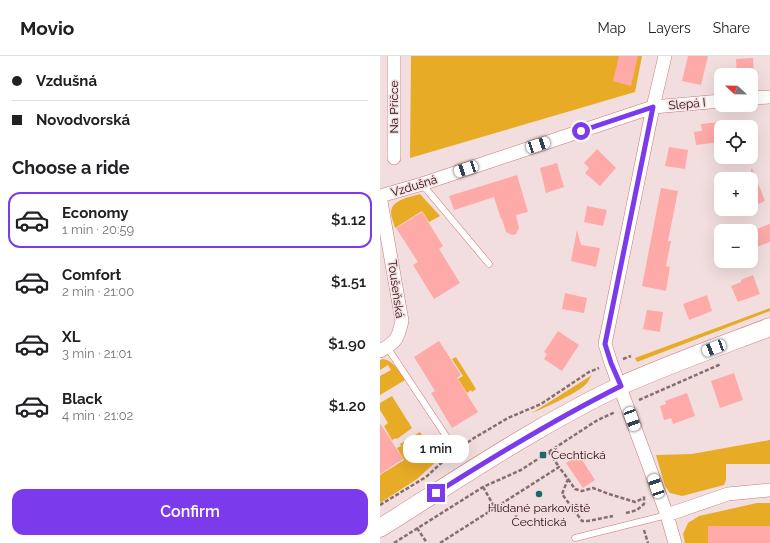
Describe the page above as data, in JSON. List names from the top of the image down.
{
  "streets": {
    "street": [
      "Slepá I",
      "Na Příčce",
      "Vzdušná",
      "Toušeňská"
    ]
  },
  "crossings": [
    ["Slepá I", "Vzdušná"],
    ["Vzdušná", "Toušeňská"]
  ],
  "places": {
    "transit": ["Čechtická"],
    "other": ["Hlídané parkoviště Čechtická"]
  },
  "north": "left",
  "page": {
    "header": "Movio",
    "nav": ["Map", "Layers", "Share"],
    "banner": ["Vzdušná", "Novodvorská"],
    "map_buttons": ["+", "−"],
    "heading": "Choose a ride",
    "list": [
      {
        "name": "Economy",
        "note": "1 min · 20:59",
        "value": "$1.12"
      },
      {
        "name": "Comfort",
        "note": "2 min · 21:00",
        "value": "$1.51"
      },
      {
        "name": "XL",
        "note": "3 min · 21:01",
        "value": "$1.90"
      },
      {
        "name": "Black",
        "note": "4 min · 21:02",
        "value": "$1.20"
      }
    ],
    "bubble": "1 min",
    "buttons": "Confirm"
  }
}
